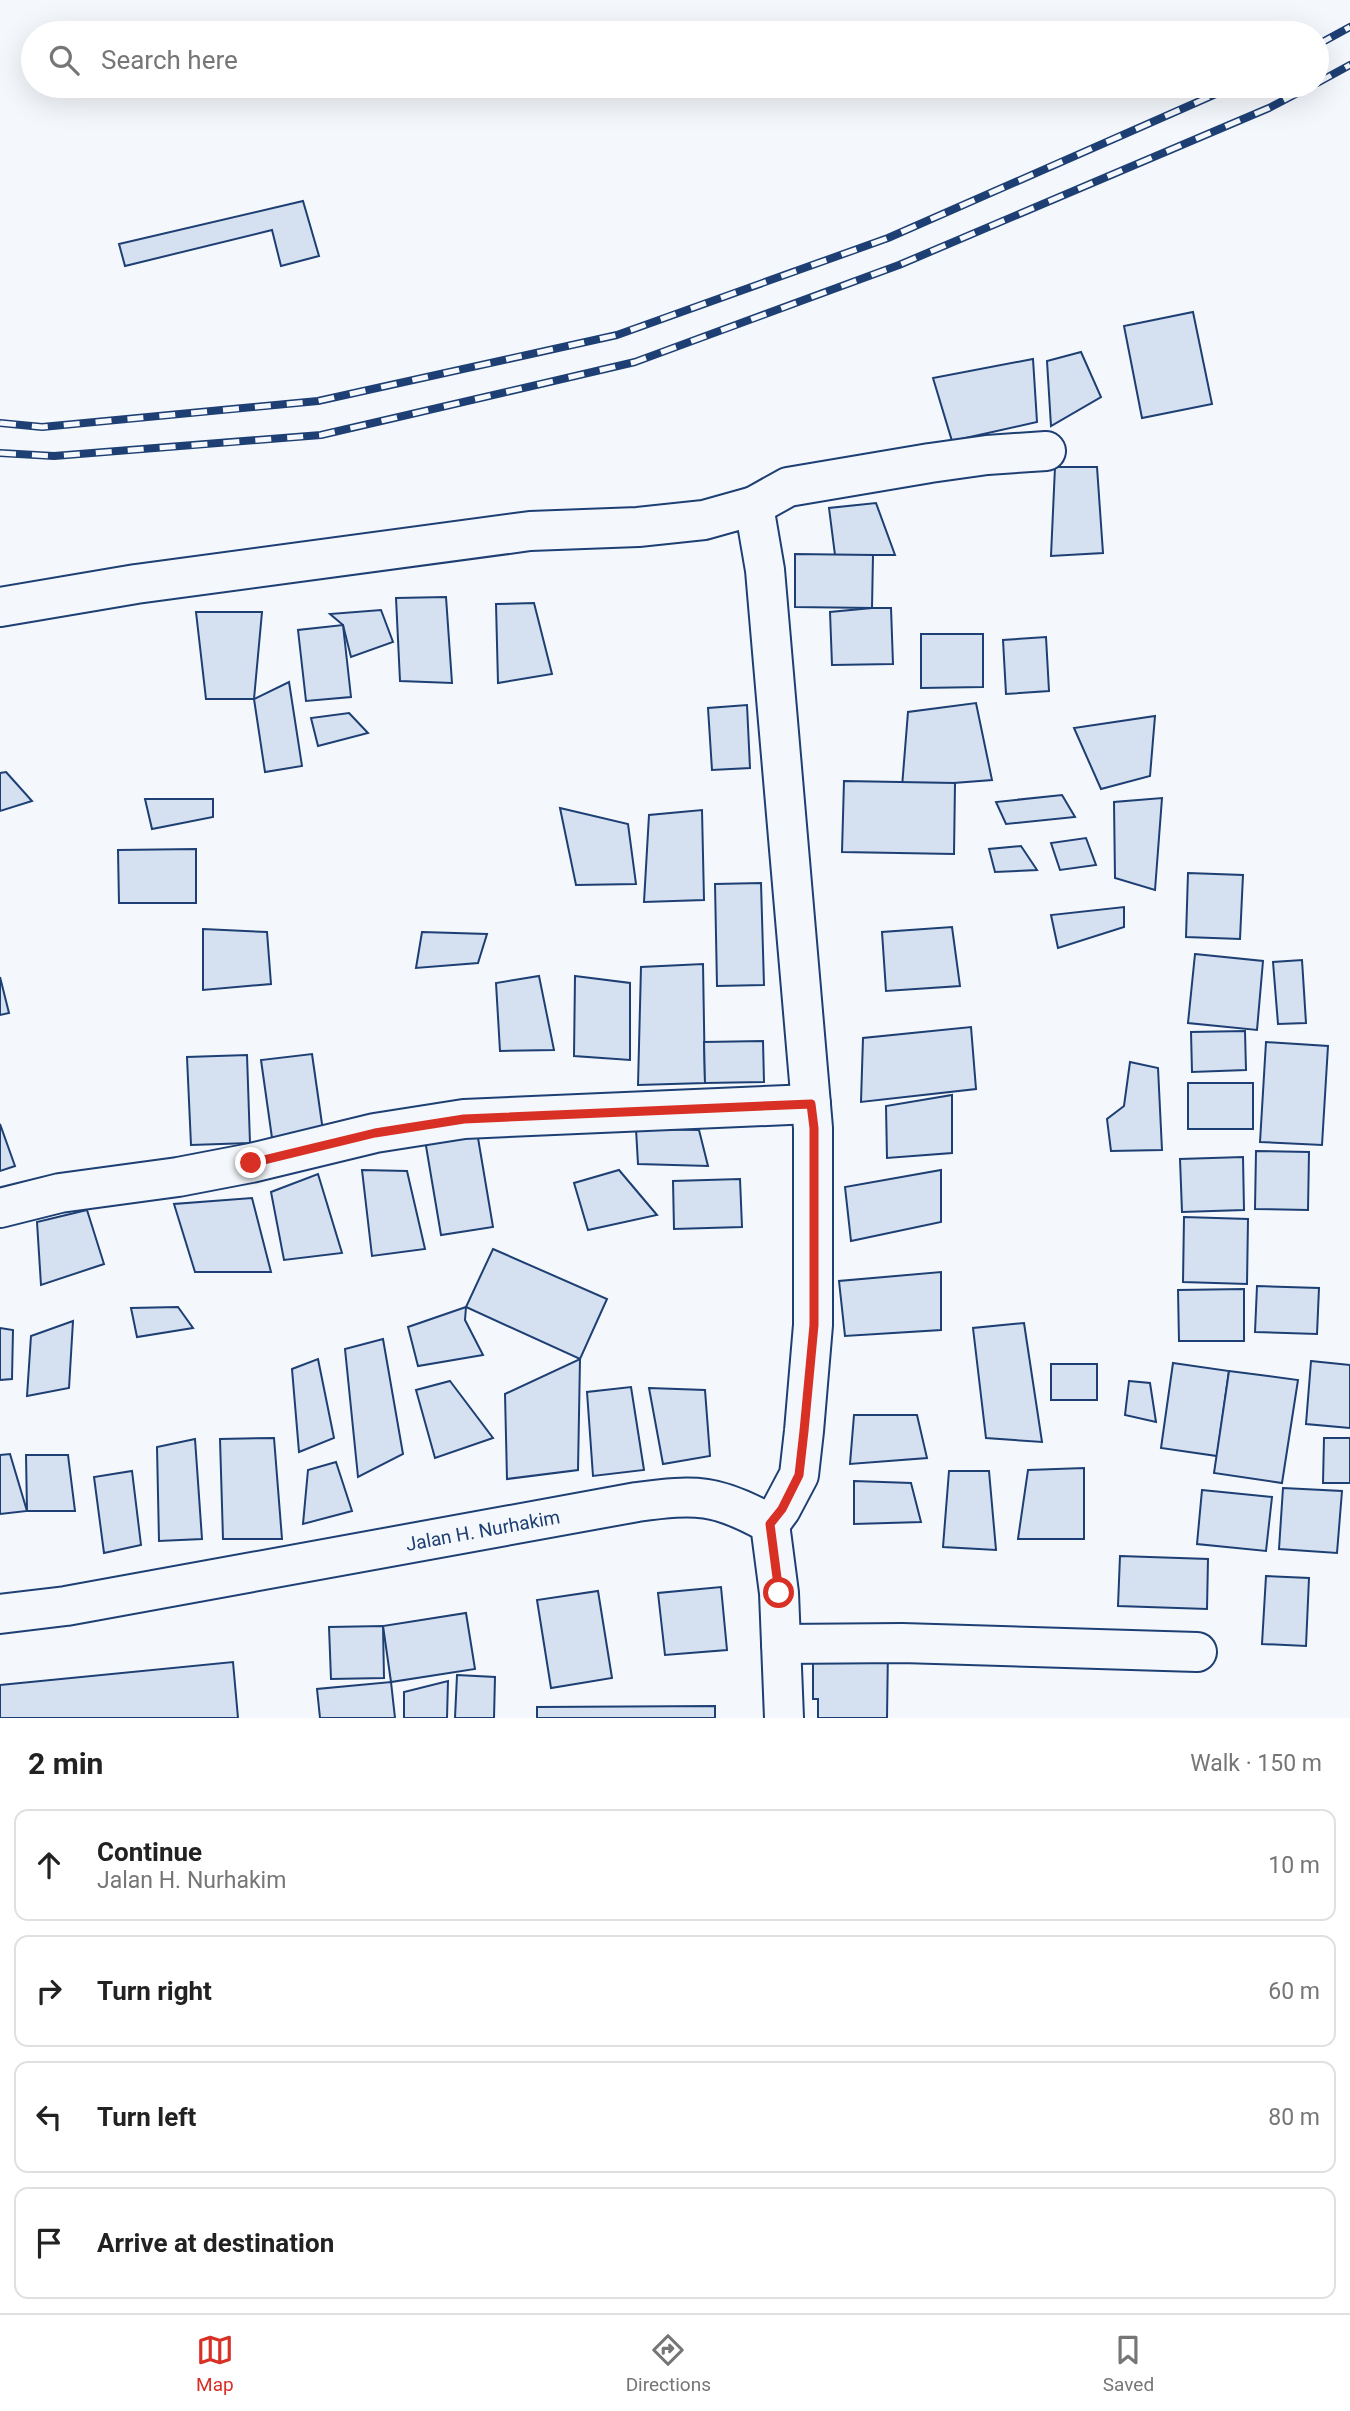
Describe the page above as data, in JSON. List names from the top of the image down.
{
  "streets": {
    "street": ["Jalan H. Nurhakim"]
  },
  "page": {
    "search": "Search here",
    "heading": ["2 min", "Walk · 150 m"],
    "list": [
      ["Continue", "Jalan H. Nurhakim", "10 m"],
      ["Turn right", "60 m"],
      ["Turn left", "80 m"],
      "Arrive at destination"
    ],
    "nav": ["Map", "Directions", "Saved"]
  }
}
